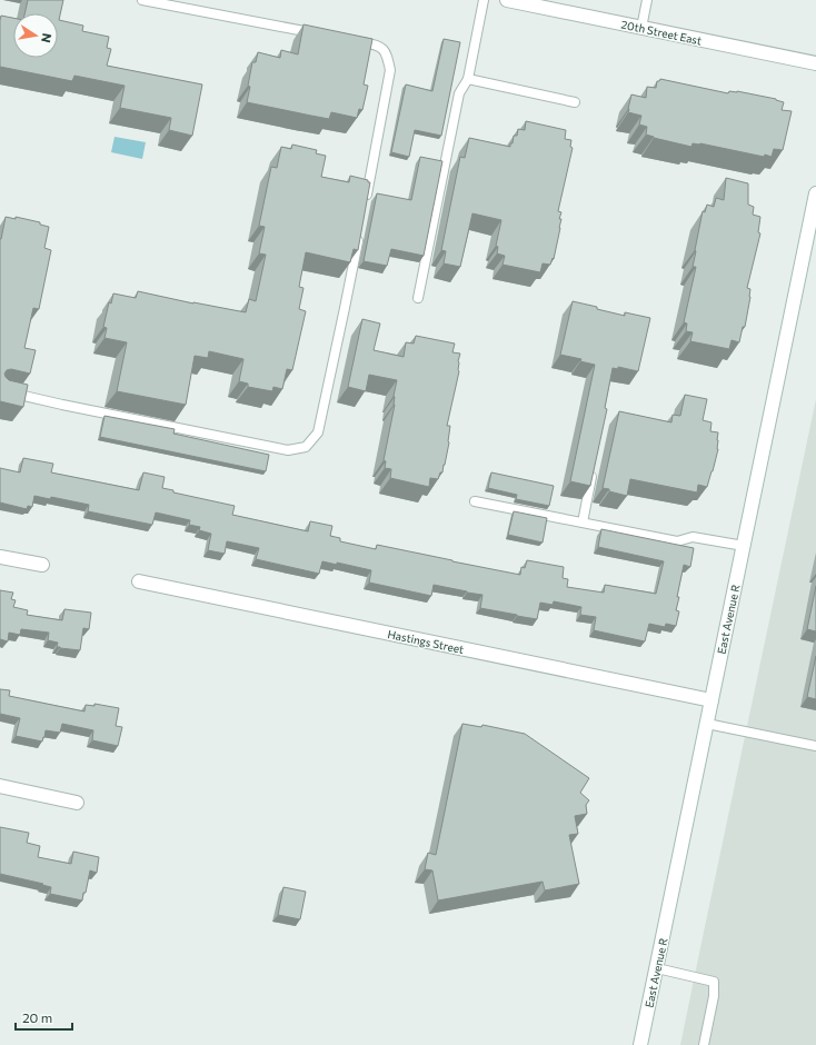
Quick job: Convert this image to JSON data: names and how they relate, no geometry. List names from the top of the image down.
{
  "streets": {
    "street": ["20th Street East", "East Avenue R", "Hastings Street"]
  },
  "crossings": [
    ["East Avenue R", "Hastings Street"]
  ],
  "scale_bar": "20 m",
  "north": "right"
}
